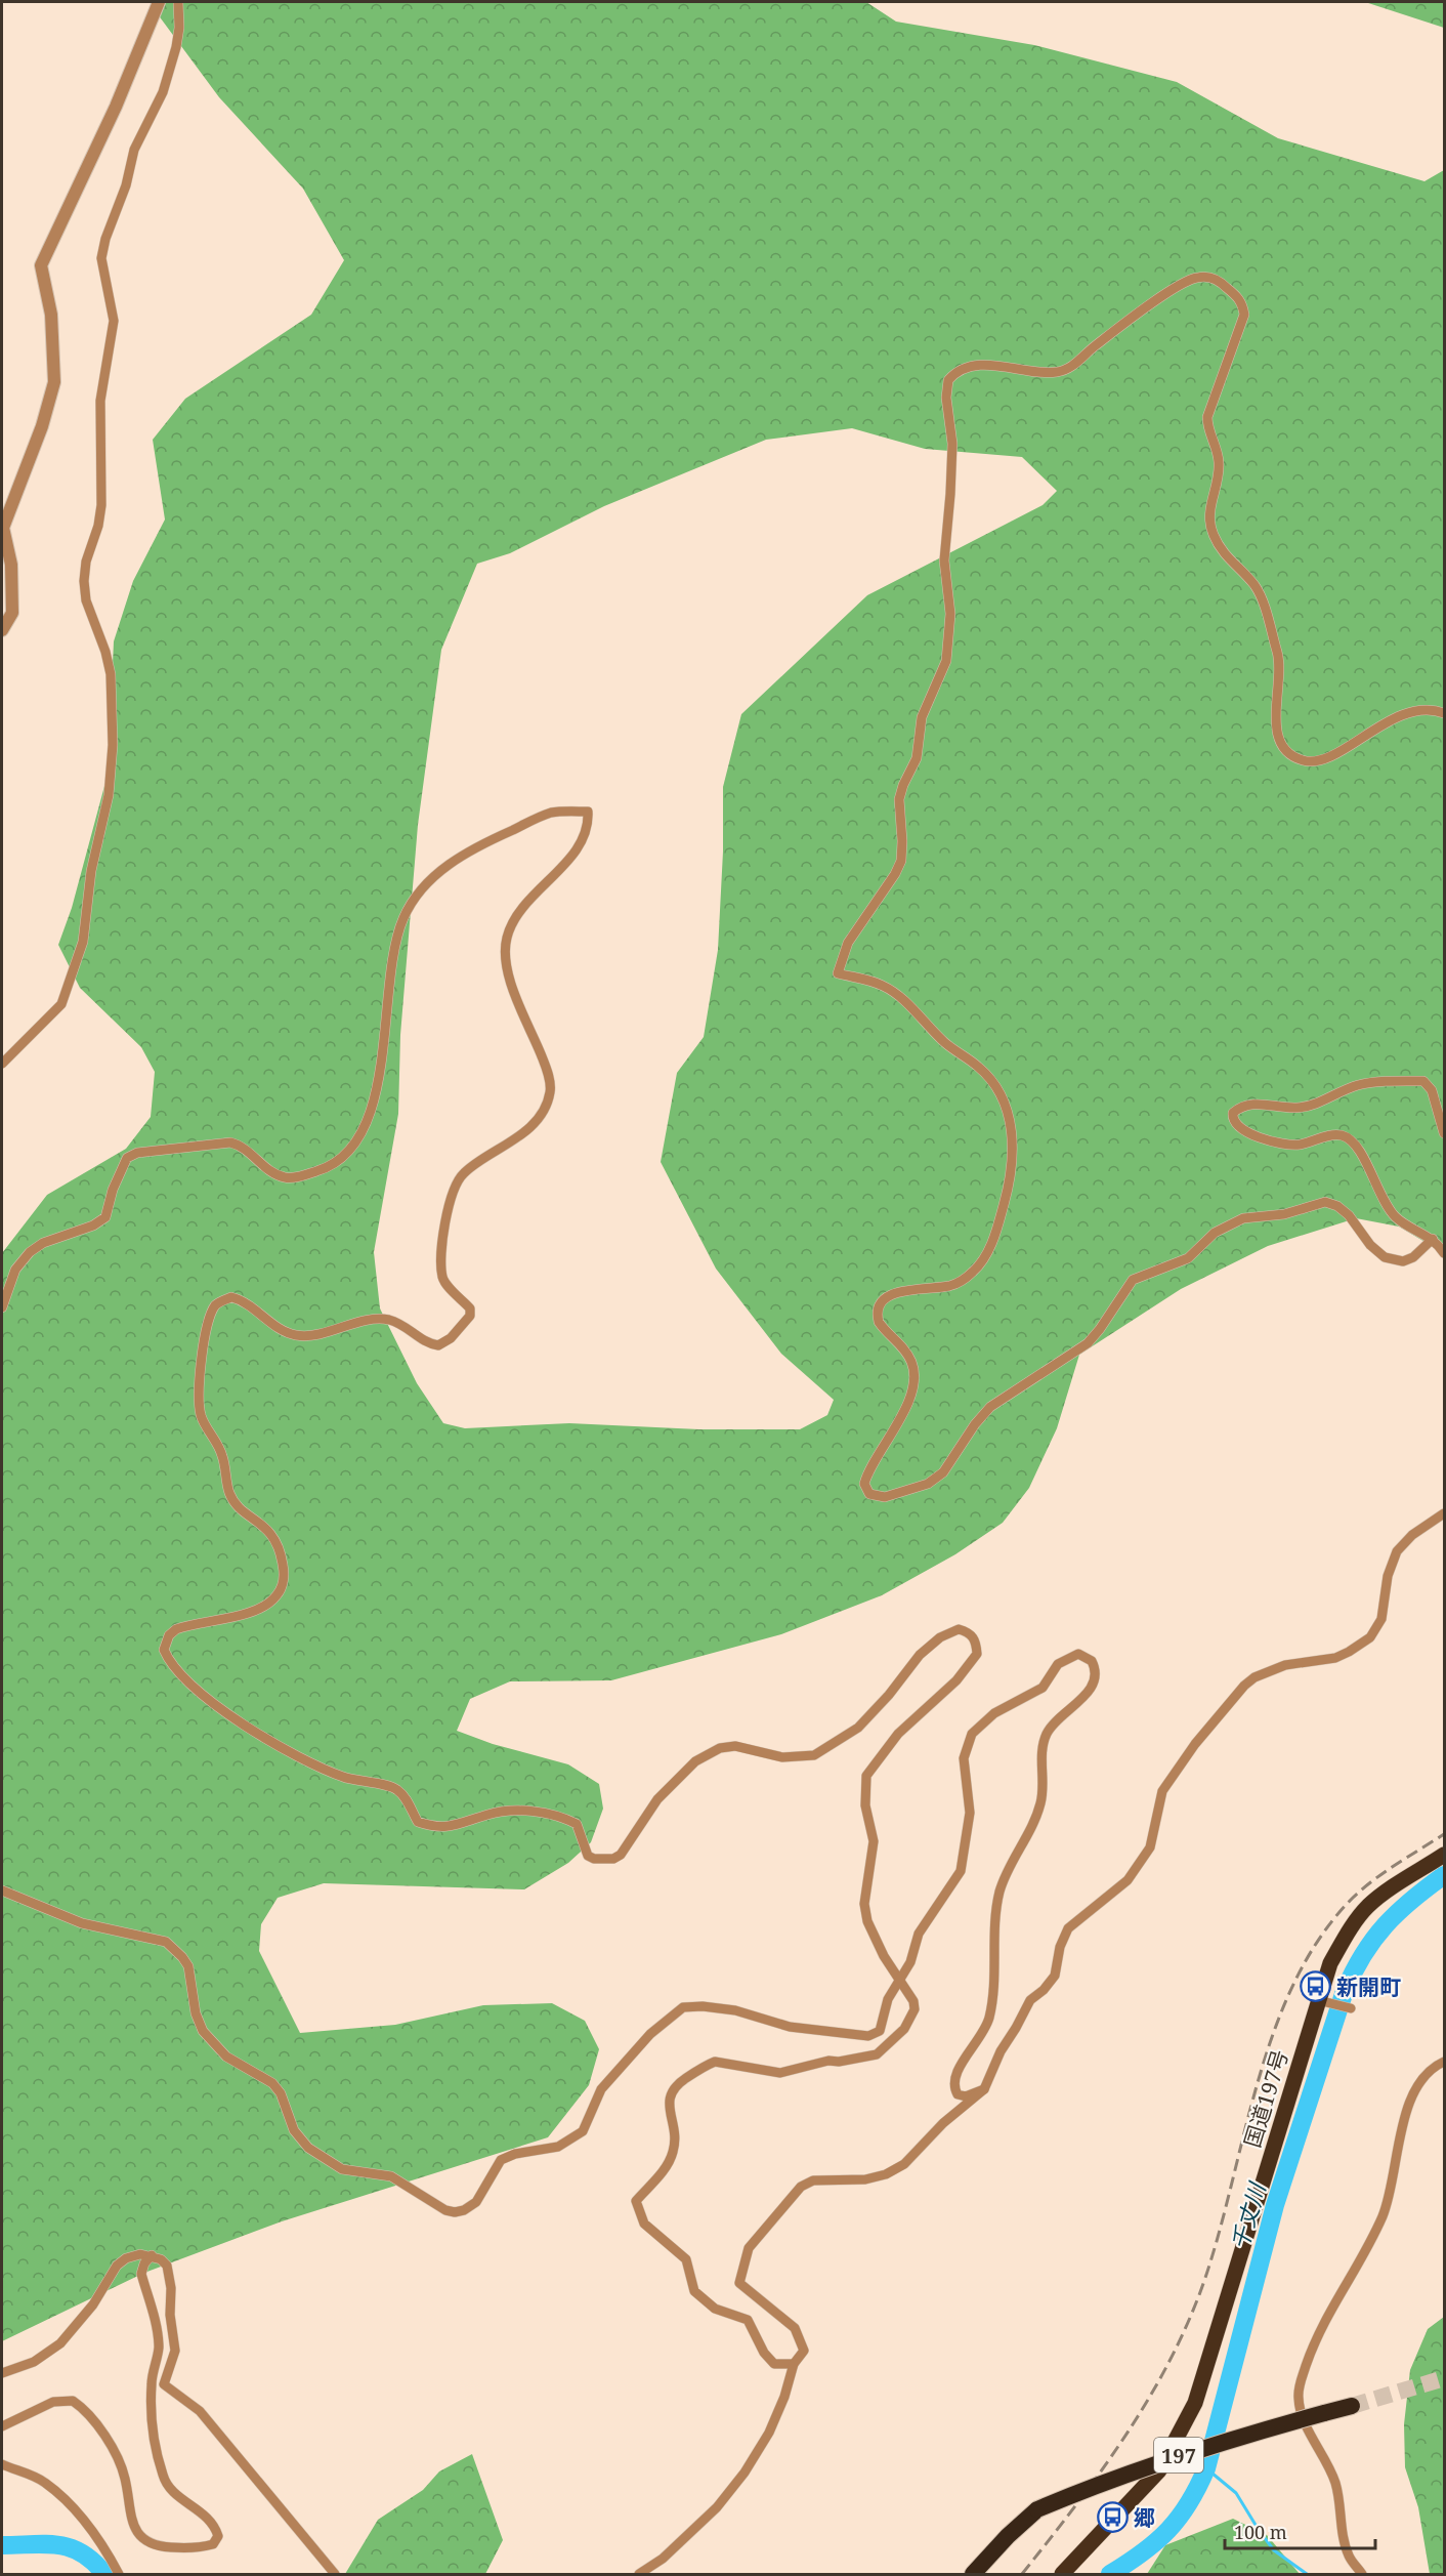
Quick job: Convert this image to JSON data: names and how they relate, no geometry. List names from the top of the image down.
{
  "streets": {
    "highway": ["国道197号", "197"]
  },
  "water": ["千丈川"],
  "places": {
    "bus stop": ["新開町", "郷"]
  },
  "scale_bar": "100 m"
}
